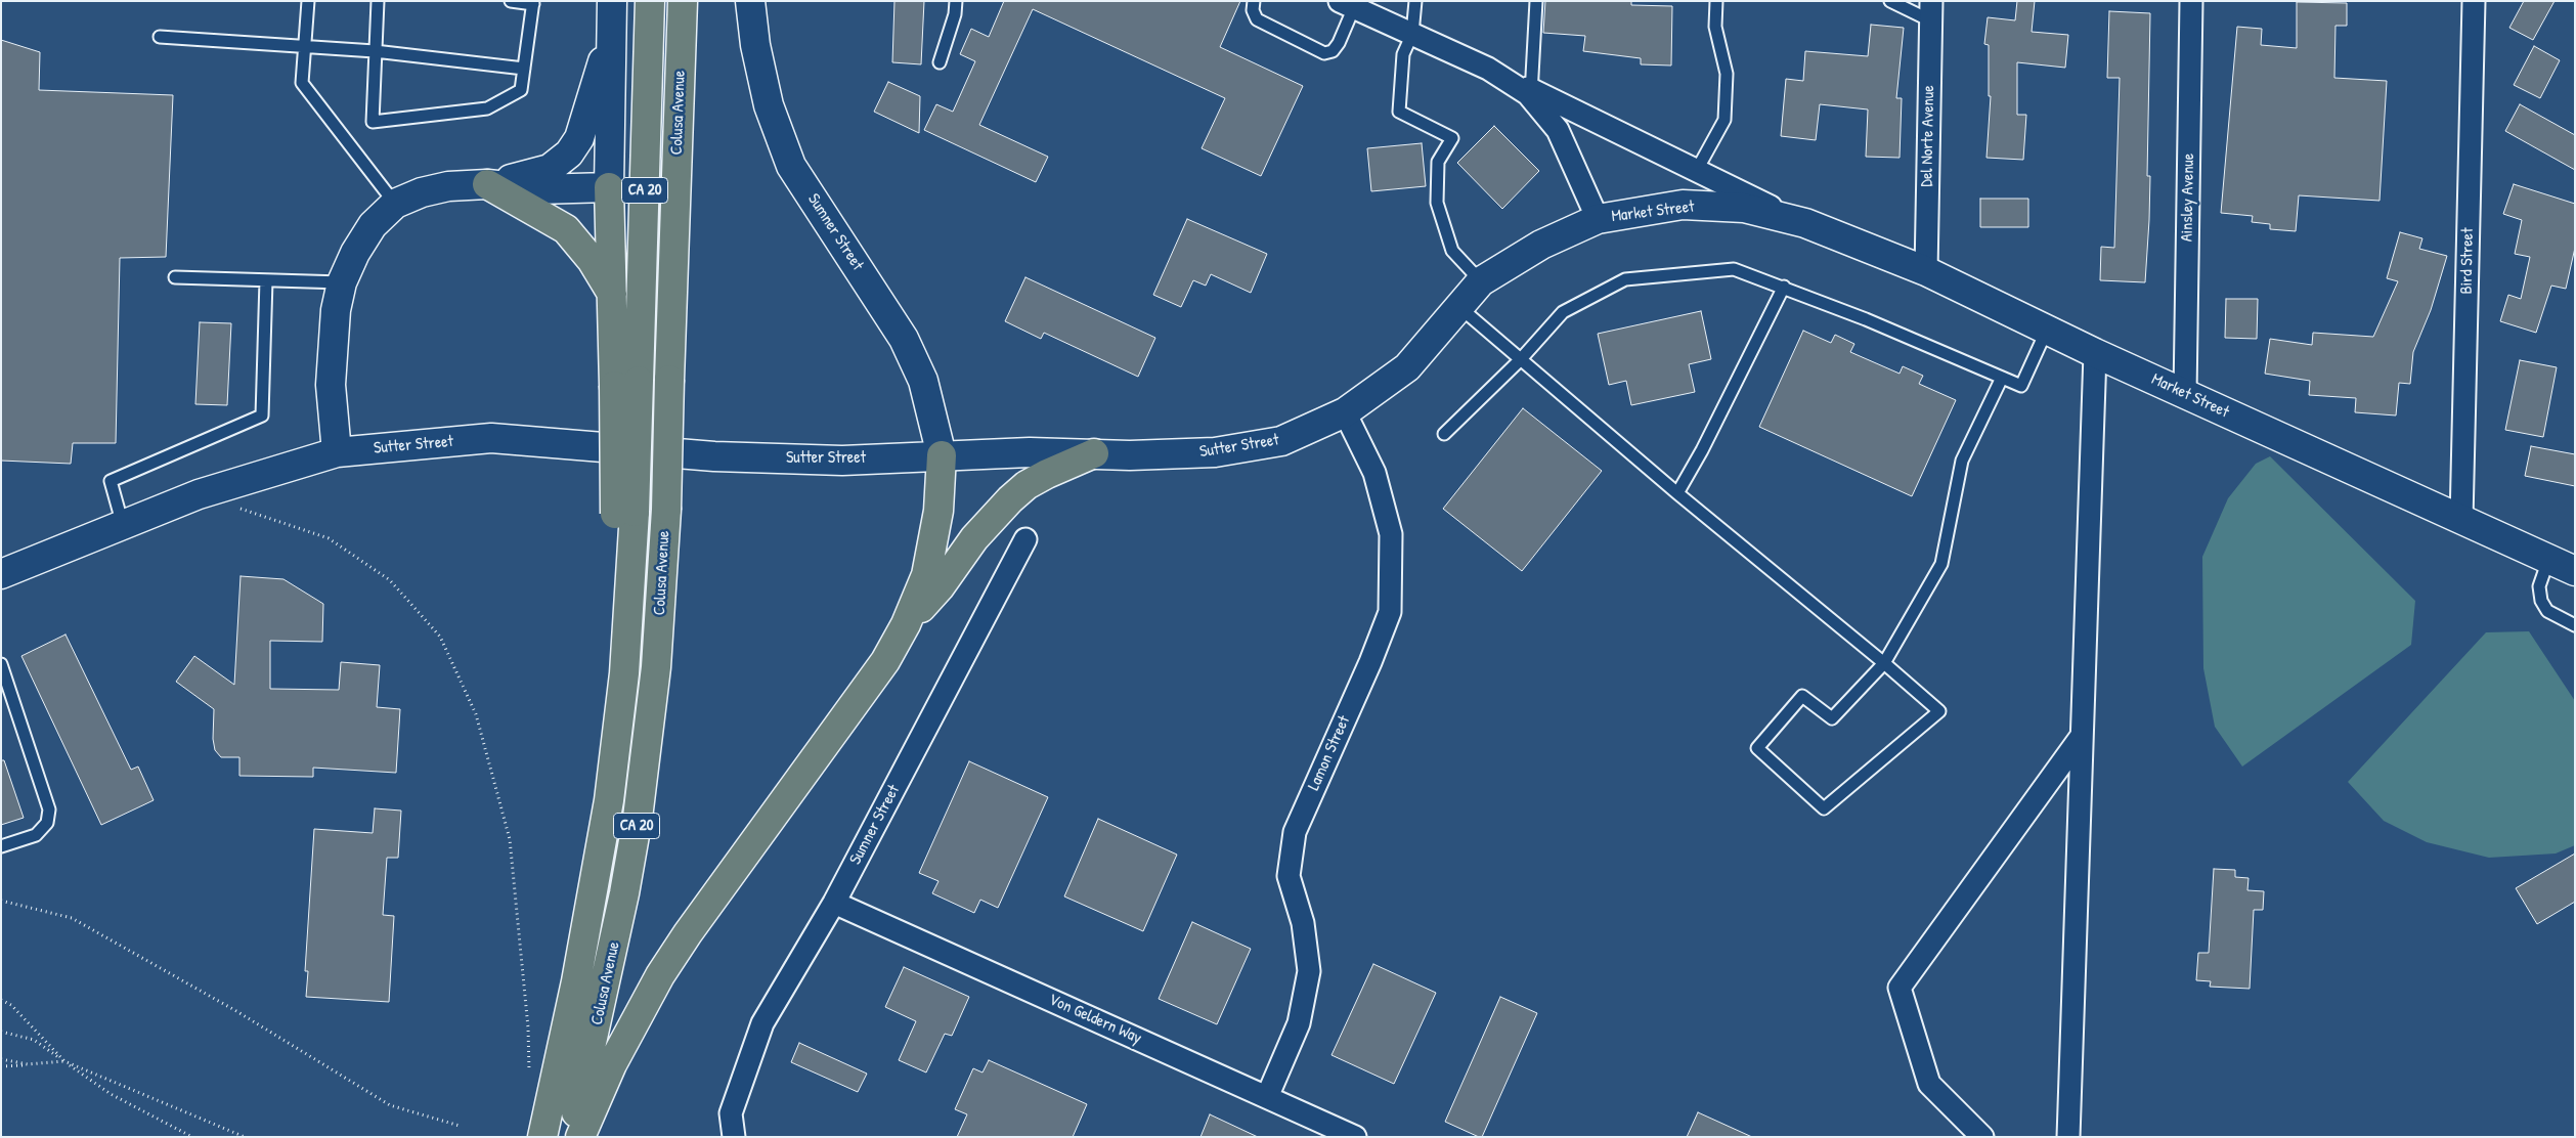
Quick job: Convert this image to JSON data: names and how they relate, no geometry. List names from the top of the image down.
{
  "streets": {
    "highway": ["Colusa Avenue", "CA 20"],
    "main road": ["Market Street", "Sumner Street", "Sutter Street"],
    "street": [
      "Del Norte Avenue",
      "Ainsley Avenue",
      "Bird Street",
      "Lamon Street",
      "Von Geldern Way"
    ]
  },
  "crossings": [
    ["Del Norte Avenue", "Market Street"],
    ["Ainsley Avenue", "Market Street"],
    ["Market Street", "Bird Street"],
    ["Market Street", "Sutter Street"],
    ["Sumner Street", "Sutter Street"],
    ["Sumner Street", "Von Geldern Way"],
    ["Sutter Street", "Lamon Street"],
    ["Lamon Street", "Von Geldern Way"]
  ]
}
